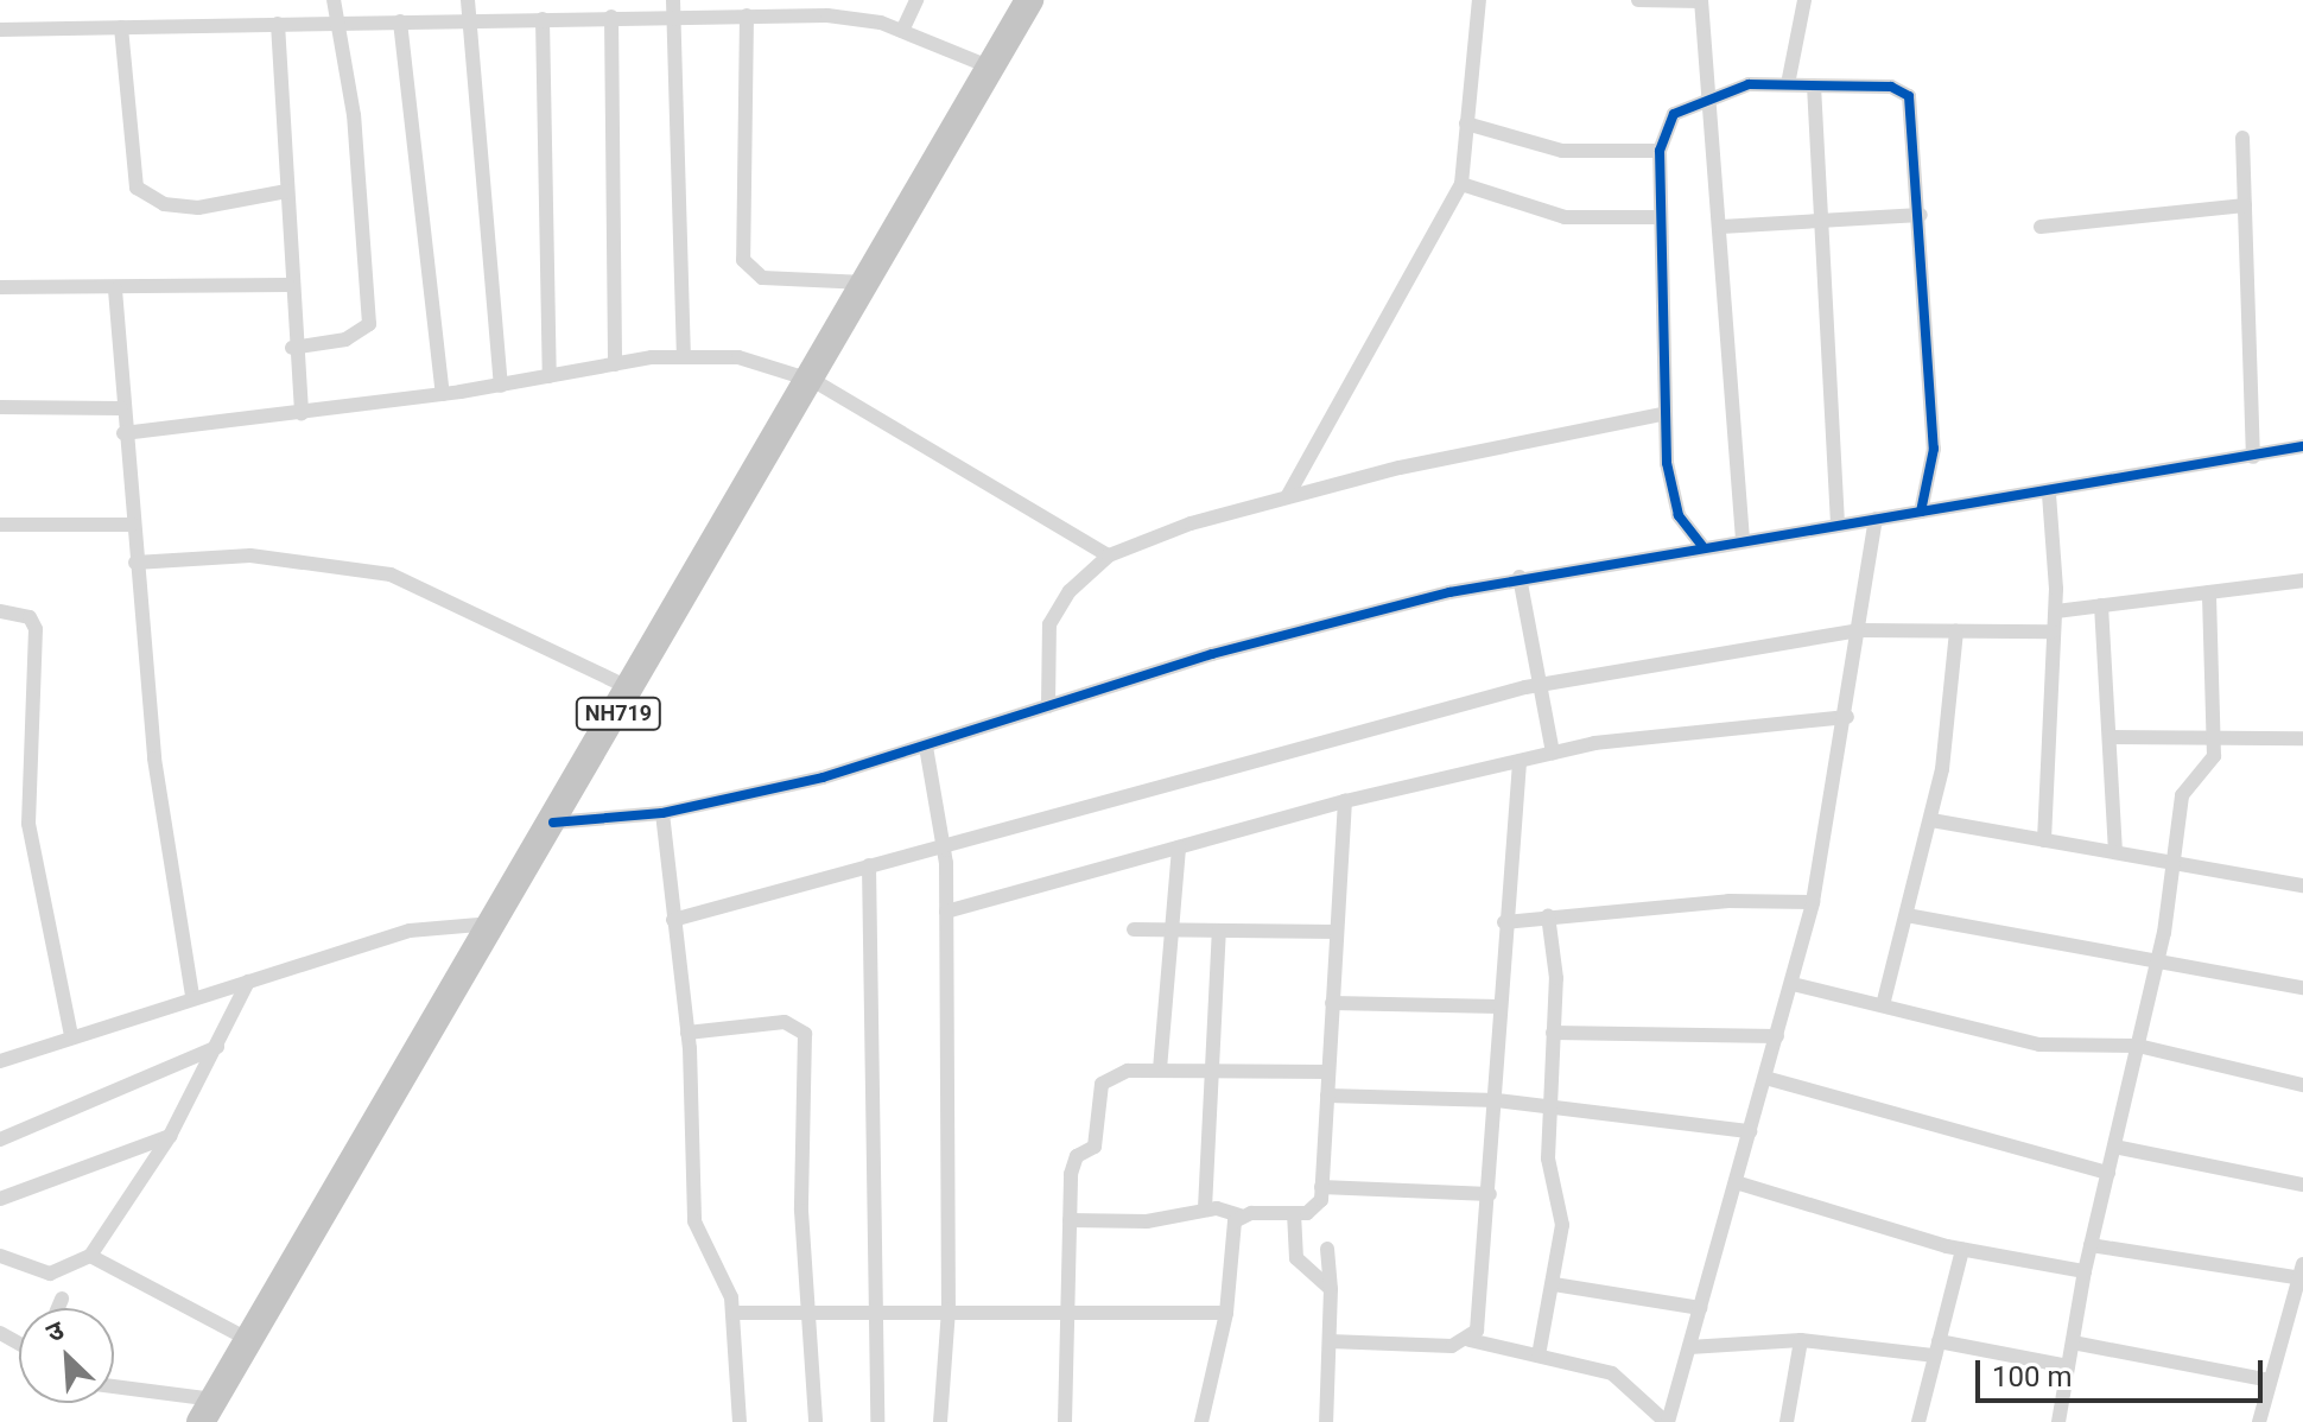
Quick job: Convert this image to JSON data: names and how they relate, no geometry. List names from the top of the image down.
{
  "streets": {
    "highway": ["NH719"]
  },
  "scale_bar": "100 m",
  "north": "top left"
}
